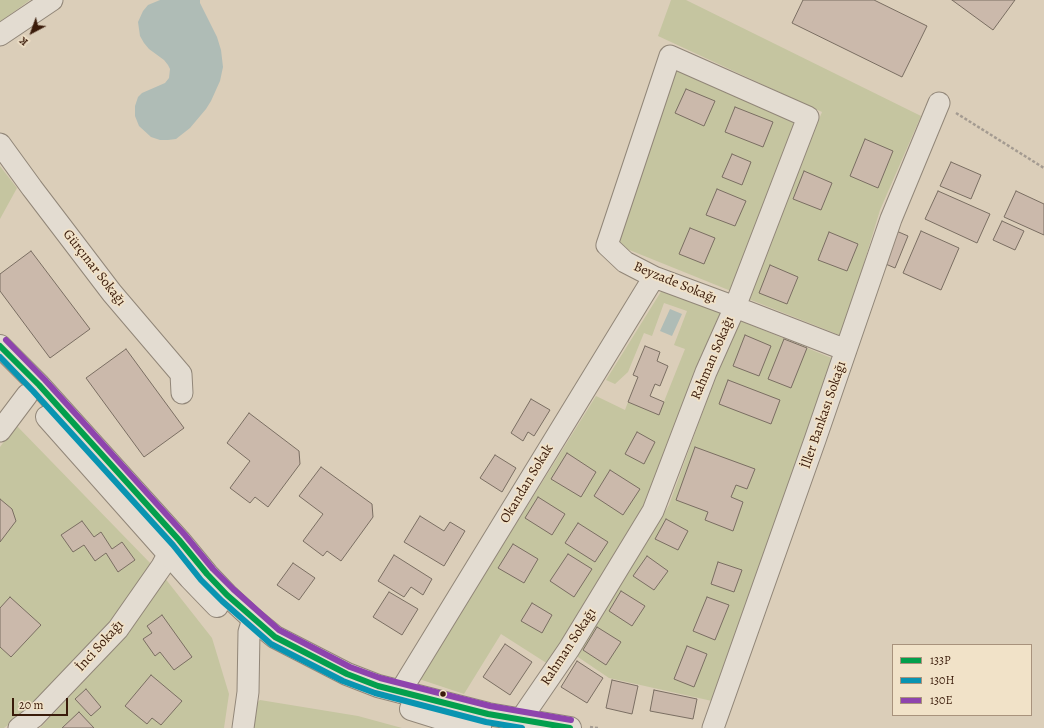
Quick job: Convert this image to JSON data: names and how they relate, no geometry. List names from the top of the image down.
{
  "streets": {
    "street": [
      "Gürçınar Sokağı",
      "Beyzade Sokağı",
      "Rahman Sokağı",
      "İller Bankası Sokağı",
      "Okandan Sokak",
      "İnci Sokağı"
    ]
  },
  "crossings": [
    ["Beyzade Sokağı", "Rahman Sokağı"],
    ["Beyzade Sokağı", "İller Bankası Sokağı"],
    ["Beyzade Sokağı", "Okandan Sokak"]
  ],
  "lines": ["transit line 130E", "transit line 133P", "transit line 130H"],
  "legend": ["133P", "130H", "130E"],
  "scale_bar": "20 m",
  "north": "bottom left"
}
